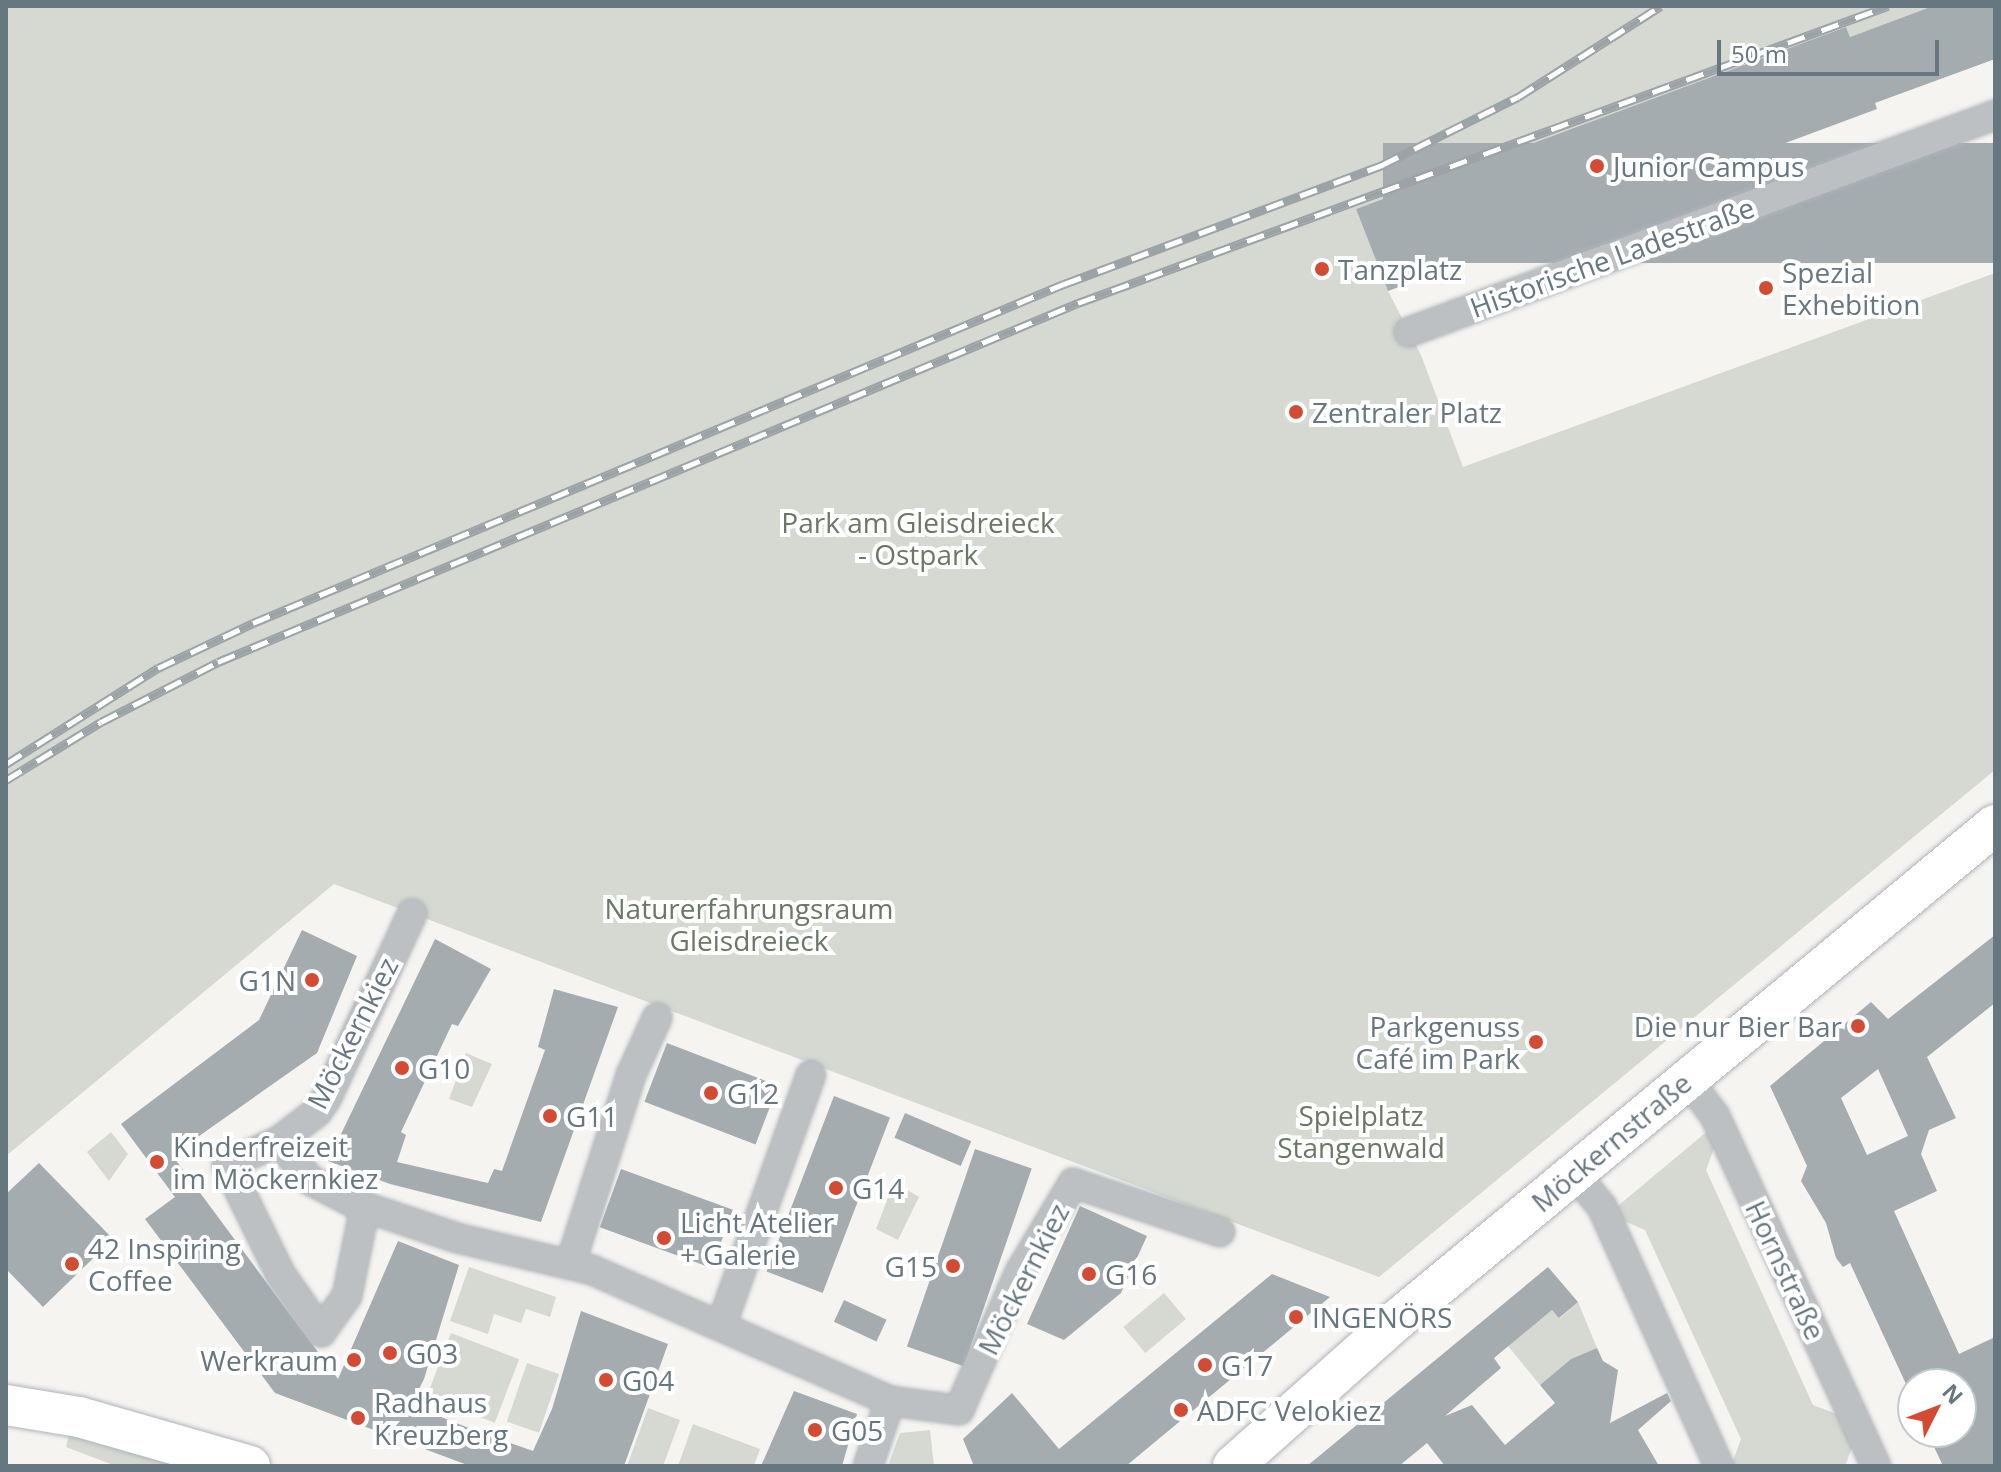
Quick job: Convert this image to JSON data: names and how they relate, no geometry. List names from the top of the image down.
{
  "streets": {
    "street": [
      "Historische Ladestraße",
      "Möckernkiez",
      "Möckernstraße",
      "Hornstraße"
    ]
  },
  "crossings": [
    ["Möckernstraße", "Hornstraße"]
  ],
  "parks": ["Park am Gleisdreieck - Ostpark", "Naturerfahrungsraum Gleisdreieck", "Spielplatz Stangenwald"],
  "places": [
    "Junior Campus",
    "Tanzplatz",
    "Spezial Exhebition",
    "Zentraler Platz",
    "G1N",
    "Die nur Bier Bar",
    "Parkgenuss Café im Park",
    "G10",
    "G12",
    "G11",
    "Kinderfreizeit im Möckernkiez",
    "G14",
    "Licht Atelier + Galerie",
    "42 Inspiring Coffee",
    "G15",
    "G16",
    "INGENÖRS",
    "G03",
    "Werkraum",
    "G17",
    "G04",
    "ADFC Velokiez",
    "Radhaus Kreuzberg",
    "G05"
  ],
  "scale_bar": "50 m",
  "north": "top right"
}
